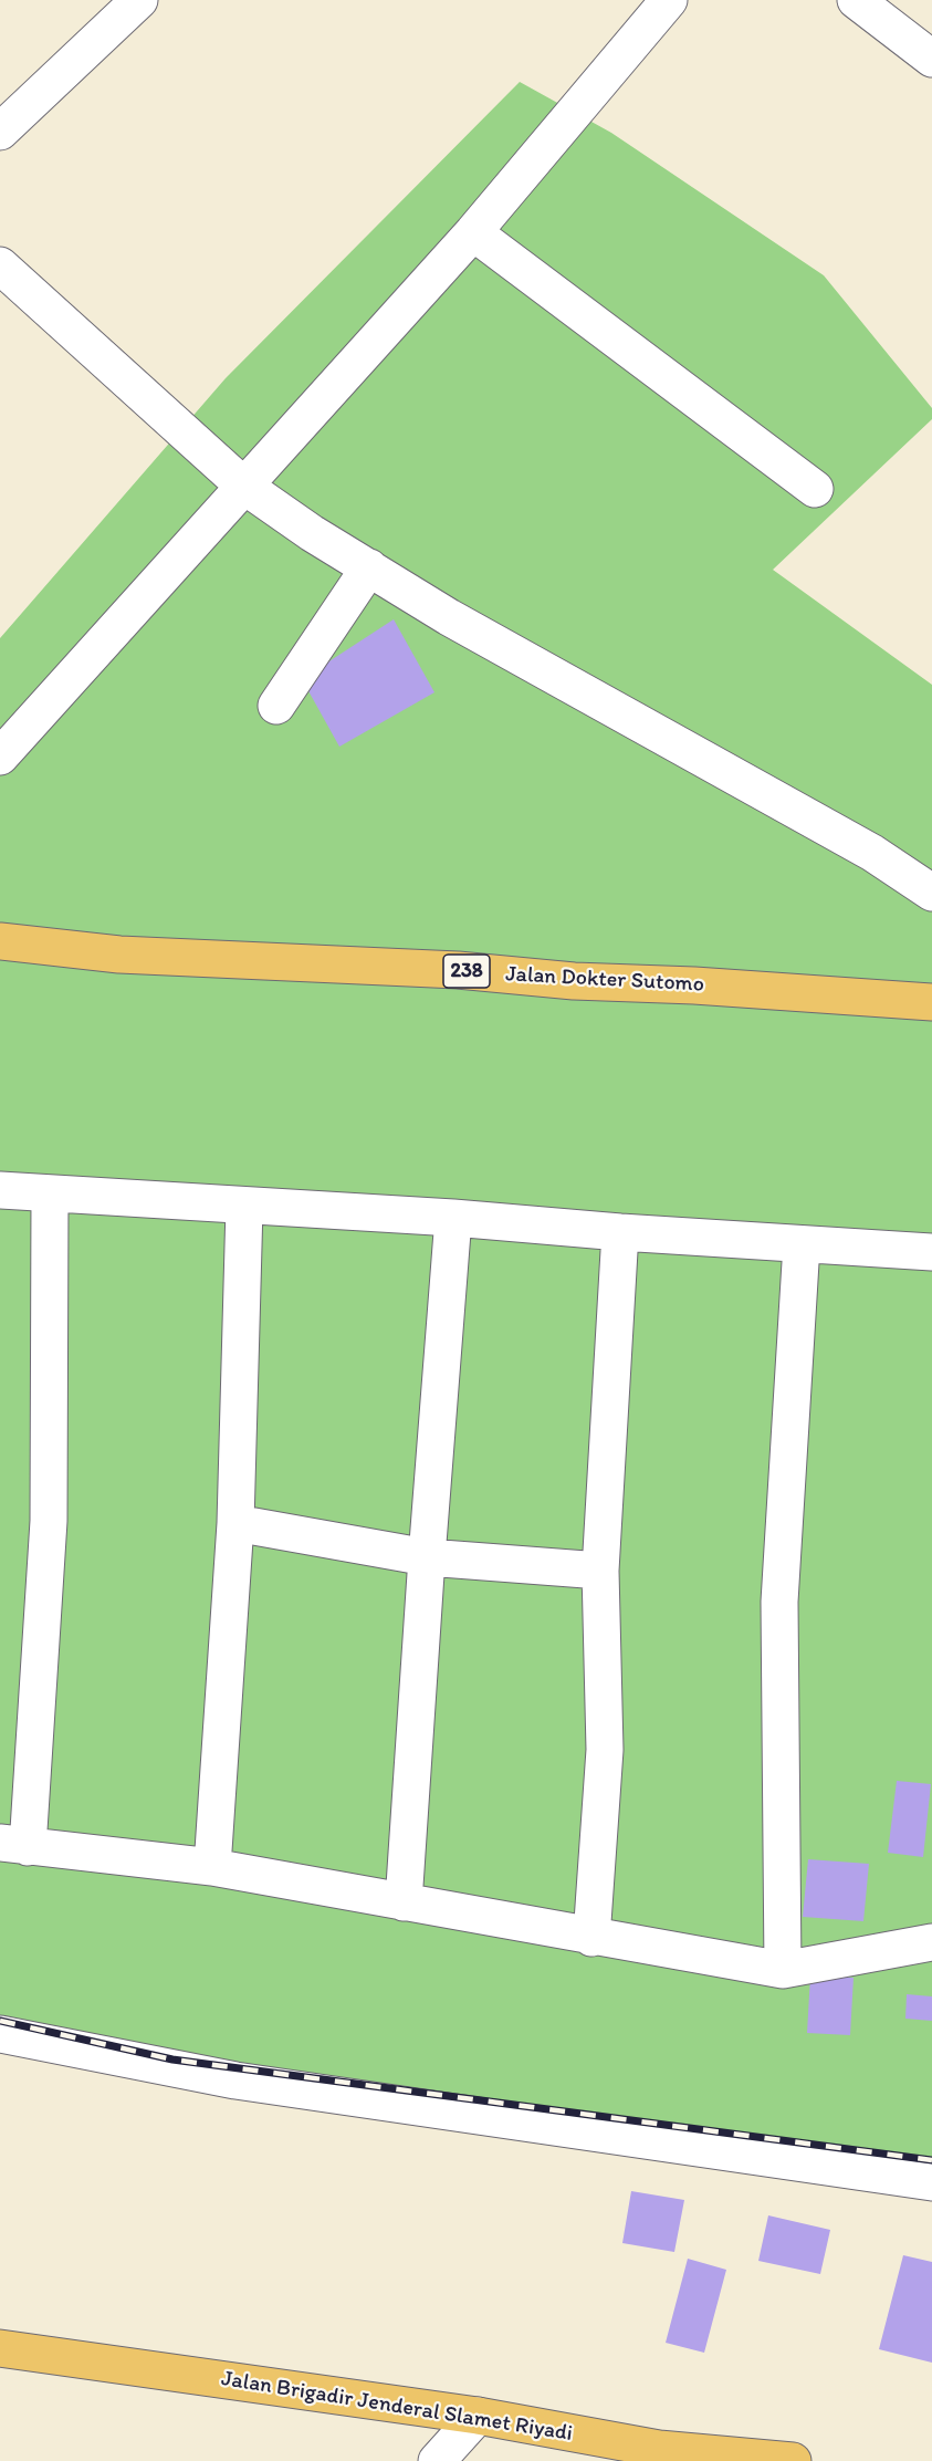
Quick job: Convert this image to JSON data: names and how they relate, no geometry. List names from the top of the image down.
{
  "streets": {
    "main road": ["238", "Jalan Dokter Sutomo", "Jalan Brigadir Jenderal Slamet Riyadi"]
  }
}
